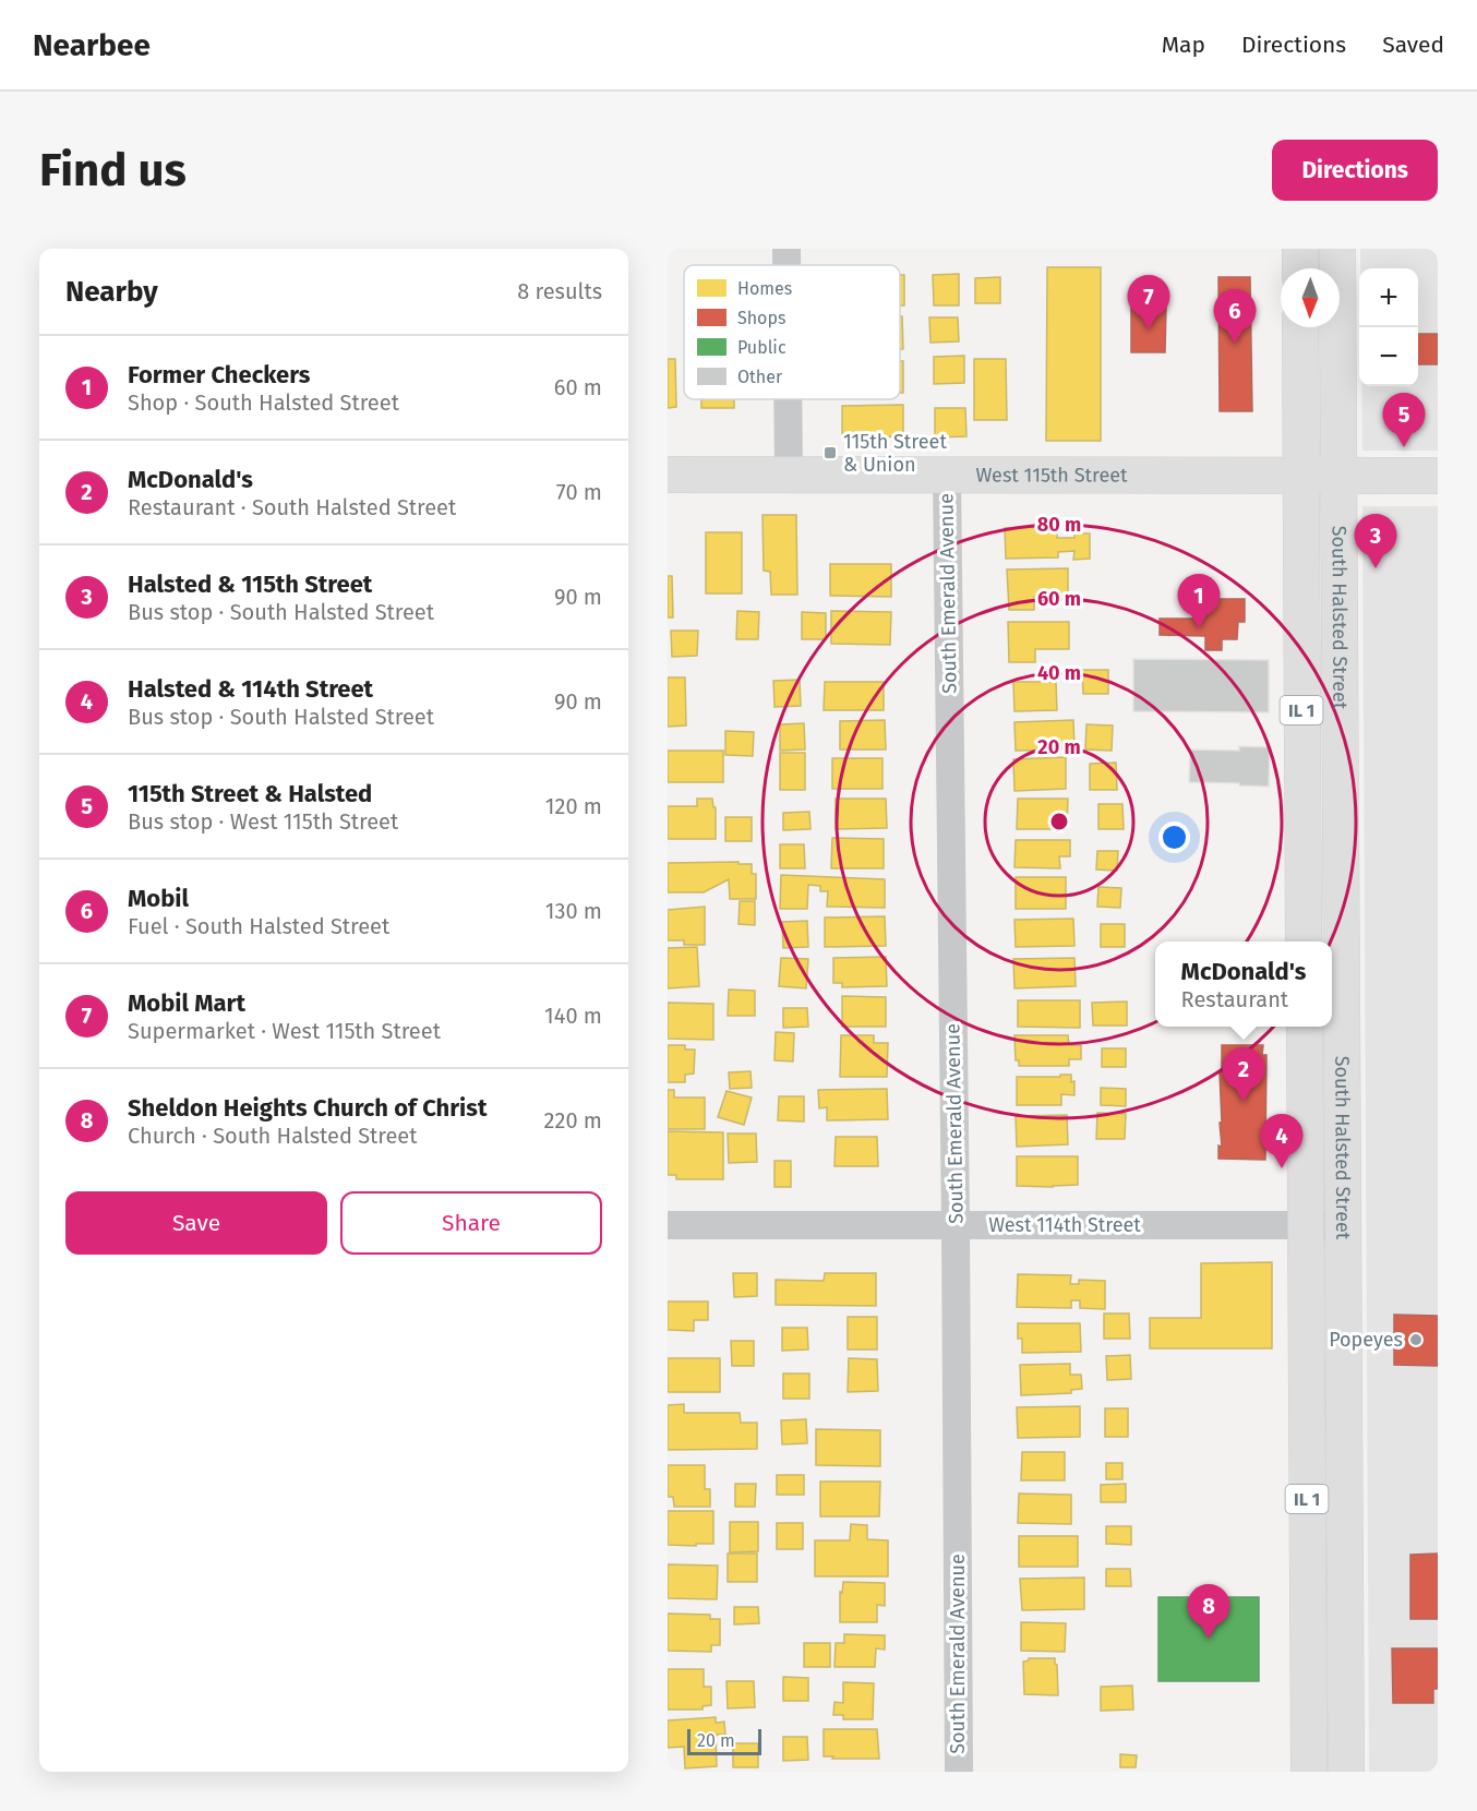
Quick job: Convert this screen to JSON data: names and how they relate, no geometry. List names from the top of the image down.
{
  "streets": {
    "main road": ["West 115th Street", "South Halsted Street", "IL 1"],
    "street": ["South Emerald Avenue", "West 114th Street"]
  },
  "crossings": [
    ["West 115th Street", "South Emerald Avenue"],
    ["West 115th Street", "South Halsted Street"],
    ["South Emerald Avenue", "West 114th Street"],
    ["South Halsted Street", "West 114th Street"]
  ],
  "places": {
    "transit": ["115th Street & Union"],
    "other": ["Popeyes"]
  },
  "legend": [
    "Homes",
    "Shops",
    "Public",
    "Other"
  ],
  "scale_bar": "20 m",
  "north": "bottom",
  "page": {
    "header": "Nearbee",
    "nav": ["Map", "Directions", "Saved"],
    "buttons": [
      "Directions",
      ["Save", "Share"]
    ],
    "title": "Find us",
    "heading": ["Nearby", "8 results"],
    "map_buttons": ["+", "−"],
    "pins": [
      "7",
      "6",
      "5",
      "3",
      "1",
      "2",
      "4",
      "8"
    ],
    "list": [
      {
        "mark": "1",
        "name": "Former Checkers",
        "note": "Shop · South Halsted Street",
        "value": "60 m"
      },
      {
        "mark": "2",
        "name": "McDonald's",
        "note": "Restaurant · South Halsted Street",
        "value": "70 m"
      },
      {
        "mark": "3",
        "name": "Halsted & 115th Street",
        "note": "Bus stop · South Halsted Street",
        "value": "90 m"
      },
      {
        "mark": "4",
        "name": "Halsted & 114th Street",
        "note": "Bus stop · South Halsted Street",
        "value": "90 m"
      },
      {
        "mark": "5",
        "name": "115th Street & Halsted",
        "note": "Bus stop · West 115th Street",
        "value": "120 m"
      },
      {
        "mark": "6",
        "name": "Mobil",
        "note": "Fuel · South Halsted Street",
        "value": "130 m"
      },
      {
        "mark": "7",
        "name": "Mobil Mart",
        "note": "Supermarket · West 115th Street",
        "value": "140 m"
      },
      {
        "mark": "8",
        "name": "Sheldon Heights Church of Christ",
        "note": "Church · South Halsted Street",
        "value": "220 m"
      }
    ],
    "popup": ["McDonald's", "Restaurant"],
    "scale": "20 m"
  },
  "rings": [
    "80 m",
    "60 m",
    "40 m",
    "20 m"
  ]
}
